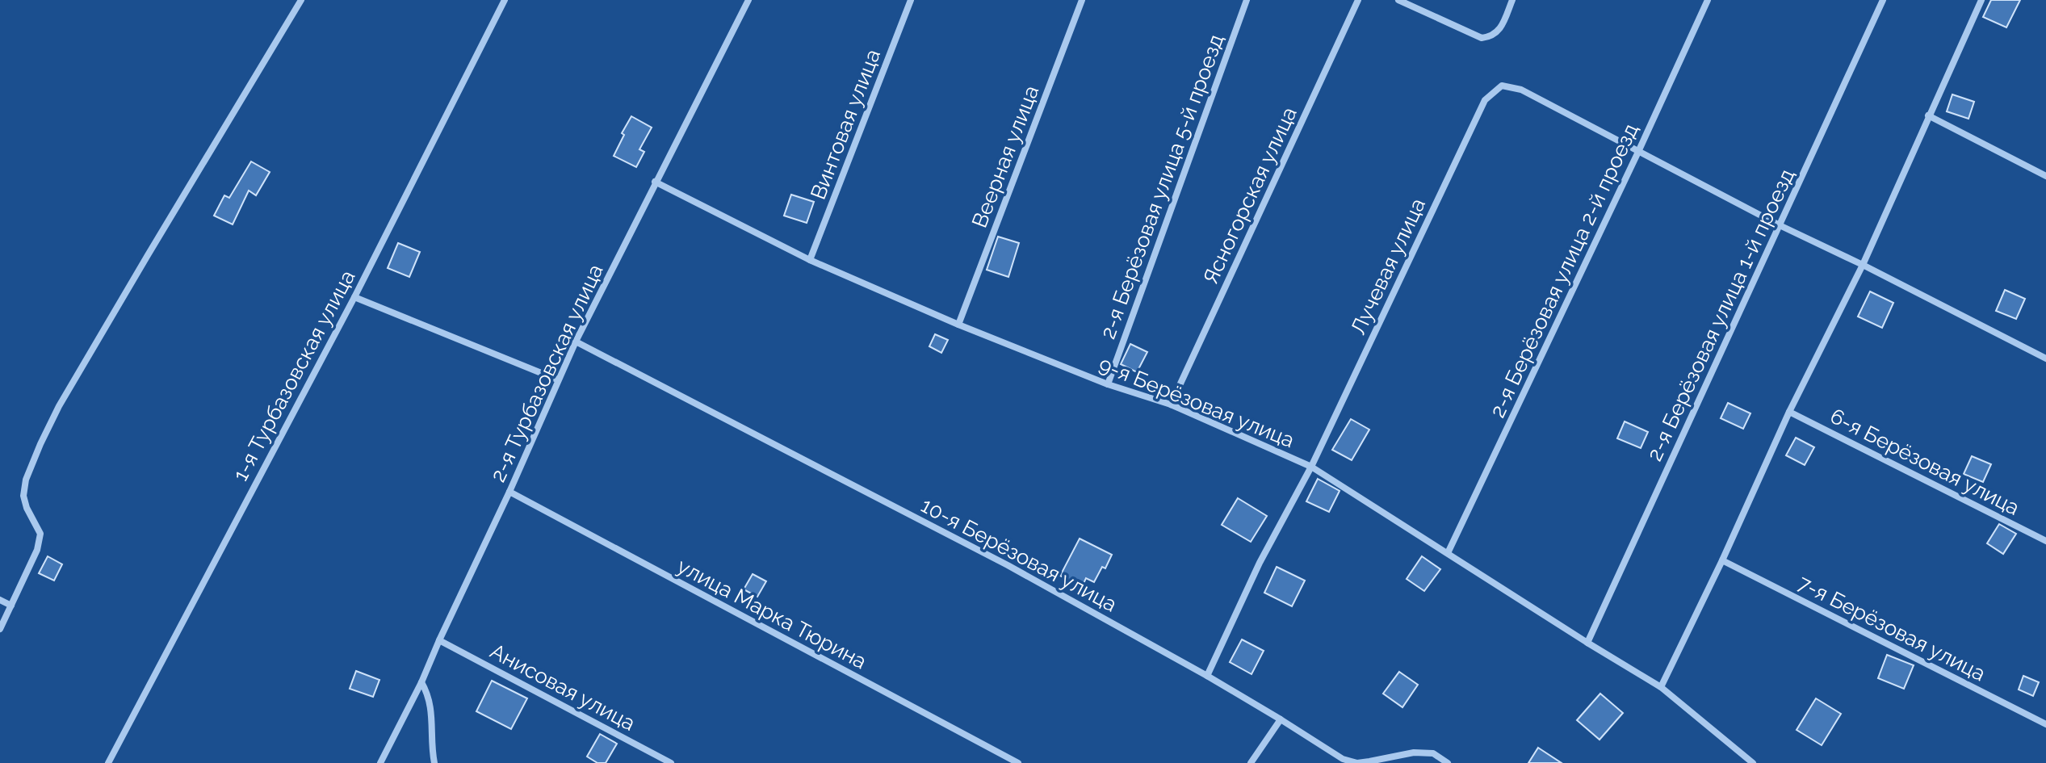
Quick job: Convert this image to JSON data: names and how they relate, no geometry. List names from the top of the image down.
{
  "streets": {
    "street": [
      "Винтовая улица",
      "Веерная улица",
      "2-я Берёзовая улица 5-й проезд",
      "Ясногорская улица",
      "Лучевая улица",
      "2-я Берёзовая улица 2-й проезд",
      "2-я Берёзовая улица 1-й проезд",
      "2-я Турбазовская улица",
      "1-я Турбазовская улица",
      "9-я Берёзовая улица",
      "6-я Берёзовая улица",
      "10-я Берёзовая улица",
      "улица Марка Тюрина",
      "7-я Берёзовая улица",
      "Анисовая улица"
    ]
  },
  "crossings": [
    ["Винтовая улица", "9-я Берёзовая улица"],
    ["Веерная улица", "9-я Берёзовая улица"],
    ["2-я Берёзовая улица 5-й проезд", "9-я Берёзовая улица"],
    ["Ясногорская улица", "9-я Берёзовая улица"],
    ["Лучевая улица", "2-я Берёзовая улица 2-й проезд"],
    ["Лучевая улица", "9-я Берёзовая улица"],
    ["Лучевая улица", "10-я Берёзовая улица"],
    ["2-я Берёзовая улица 2-й проезд", "9-я Берёзовая улица"],
    ["2-я Берёзовая улица 1-й проезд", "9-я Берёзовая улица"],
    ["2-я Турбазовская улица", "9-я Берёзовая улица"],
    ["2-я Турбазовская улица", "10-я Берёзовая улица"],
    ["2-я Турбазовская улица", "улица Марка Тюрина"],
    ["2-я Турбазовская улица", "Анисовая улица"]
  ]
}
